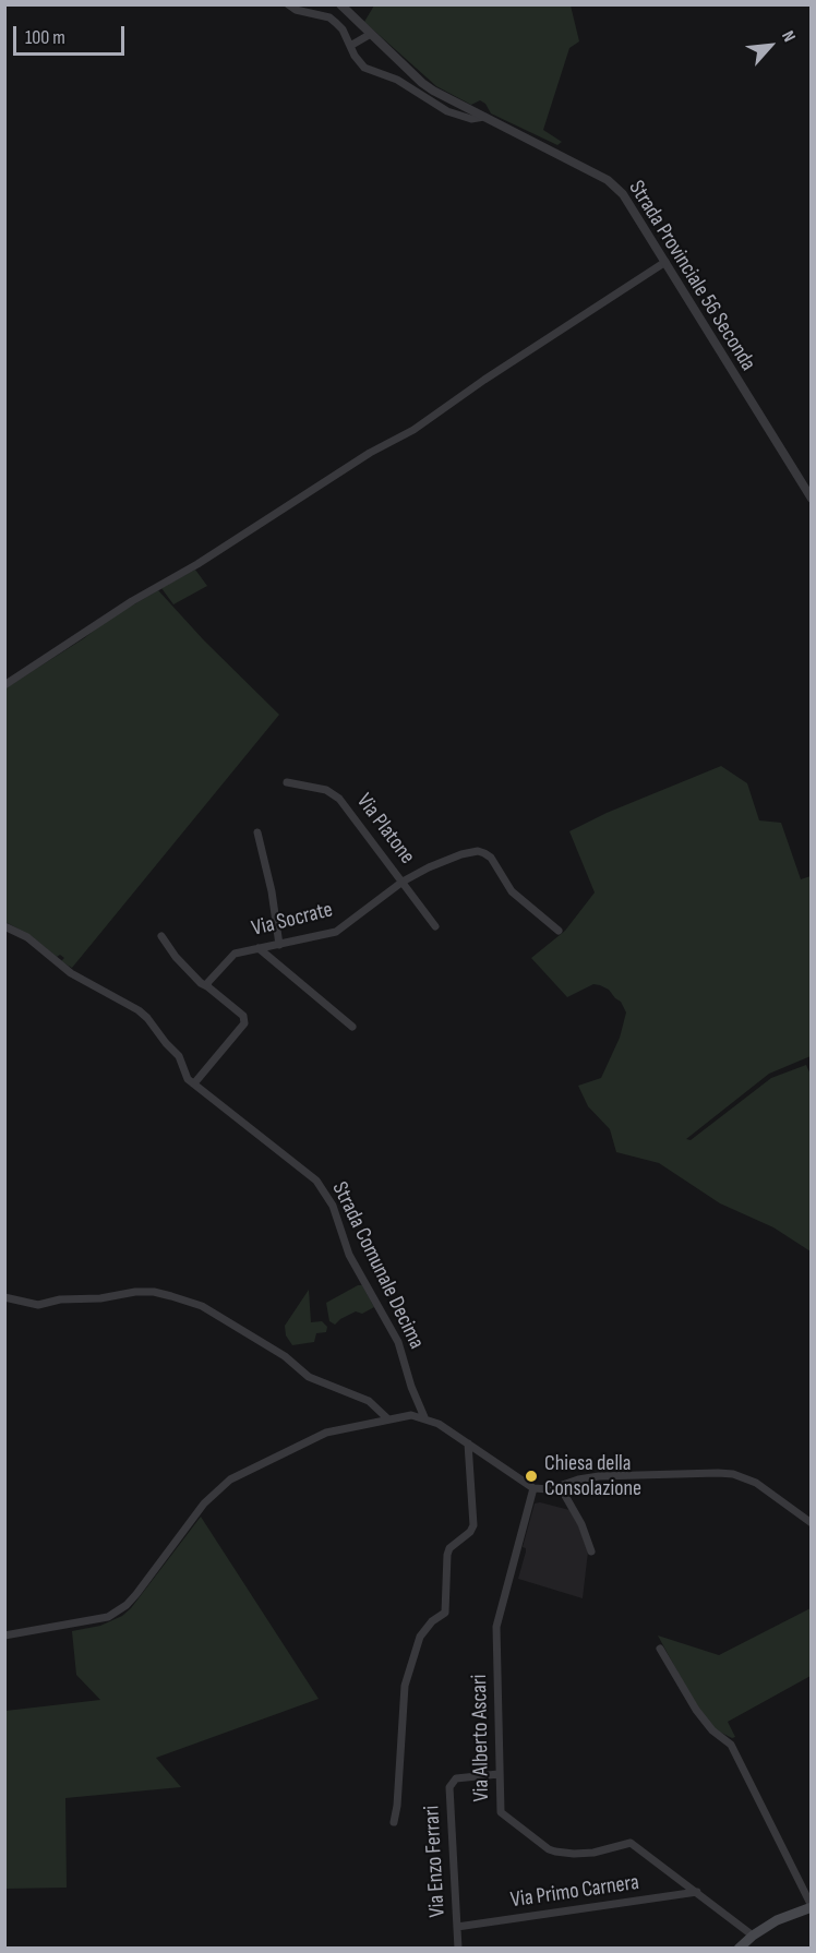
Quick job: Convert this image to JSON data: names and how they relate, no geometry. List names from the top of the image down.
{
  "streets": {
    "street": [
      "Strada Provinciale 56 Seconda",
      "Via Platone",
      "Via Socrate",
      "Strada Comunale Decima",
      "Via Alberto Ascari",
      "Via Enzo Ferrari",
      "Via Primo Carnera"
    ]
  },
  "crossings": [
    ["Via Platone", "Via Socrate"],
    ["Via Alberto Ascari", "Via Enzo Ferrari"],
    ["Via Alberto Ascari", "Via Primo Carnera"],
    ["Via Enzo Ferrari", "Via Primo Carnera"]
  ],
  "places": ["Chiesa della Consolazione"],
  "scale_bar": "100 m",
  "north": "top right"
}
